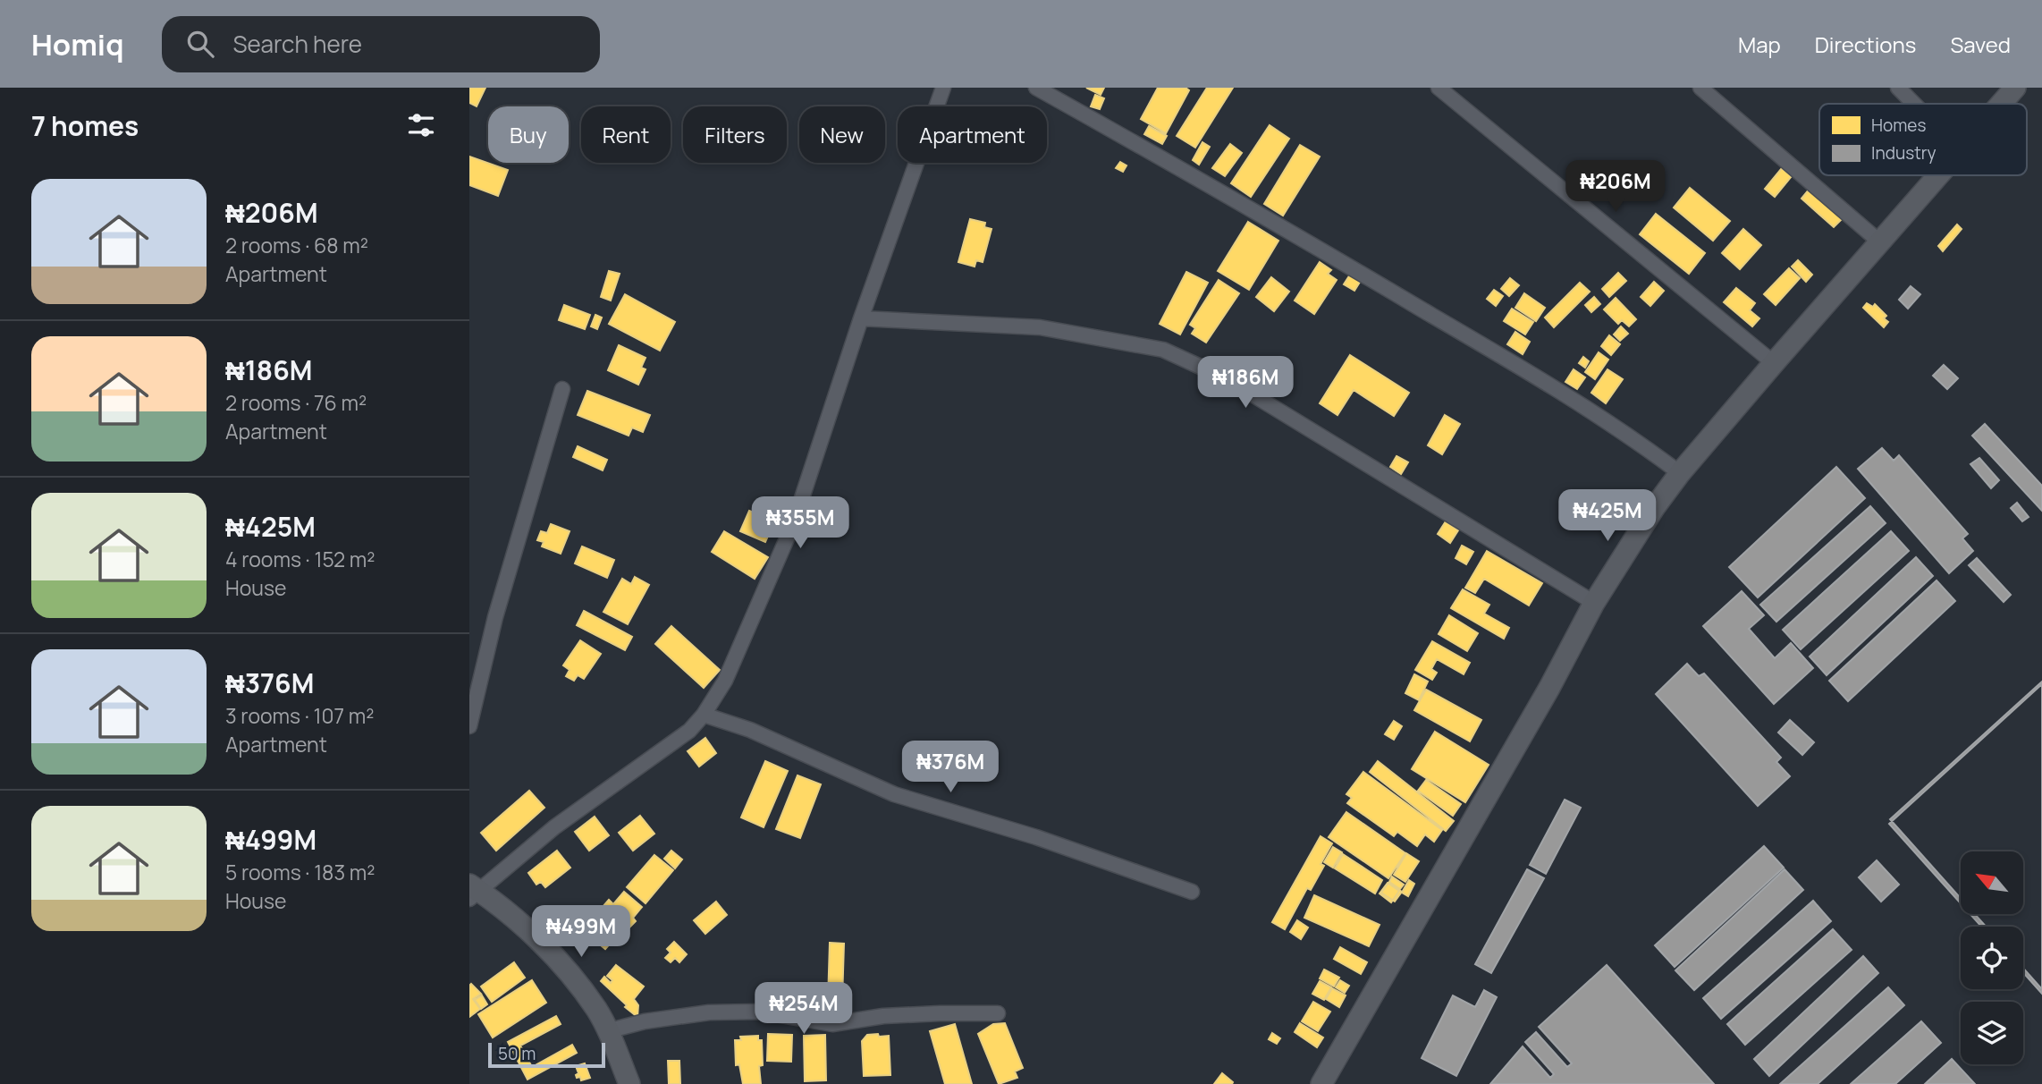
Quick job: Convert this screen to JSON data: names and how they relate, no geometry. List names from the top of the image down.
{
  "legend": ["Homes", "Industry"],
  "scale_bar": "50 m",
  "north": "top left",
  "page": {
    "header": "Homiq",
    "search": "Search here",
    "nav": ["Map", "Directions", "Saved"],
    "heading": "7 homes",
    "chip": [
      "Buy",
      "Rent",
      "Filters",
      "New",
      "Apartment"
    ],
    "price": [
      "₦206M",
      "₦186M",
      "₦425M",
      "₦355M",
      "₦376M",
      "₦499M",
      "₦254M"
    ],
    "list": [
      {
        "name": "₦206M",
        "note": "2 rooms · 68 m² · Apartment"
      },
      {
        "name": "₦186M",
        "note": "2 rooms · 76 m² · Apartment"
      },
      {
        "name": "₦425M",
        "note": "4 rooms · 152 m² · House"
      },
      {
        "name": "₦376M",
        "note": "3 rooms · 107 m² · Apartment"
      },
      {
        "name": "₦499M",
        "note": "5 rooms · 183 m² · House"
      }
    ],
    "scale": "50 m"
  }
}
